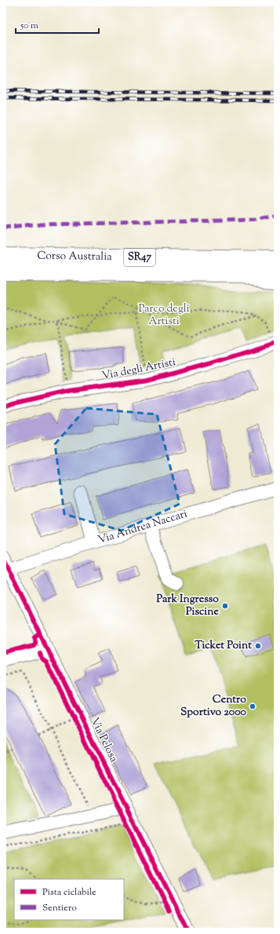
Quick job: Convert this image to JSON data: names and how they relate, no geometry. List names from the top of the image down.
{
  "streets": {
    "highway": ["Corso Australia", "SR47"],
    "street": ["Via degli Artisti", "Via Andrea Naccari", "Via Pelosa"]
  },
  "crossings": [
    ["Via Andrea Naccari", "Via Pelosa"]
  ],
  "parks": ["Parco degli Artisti"],
  "places": ["Park Ingresso Piscine", "Ticket Point", "Centro Sportivo 2000"],
  "legend": ["Pista ciclabile", "Sentiero"],
  "scale_bar": "50 m"
}
